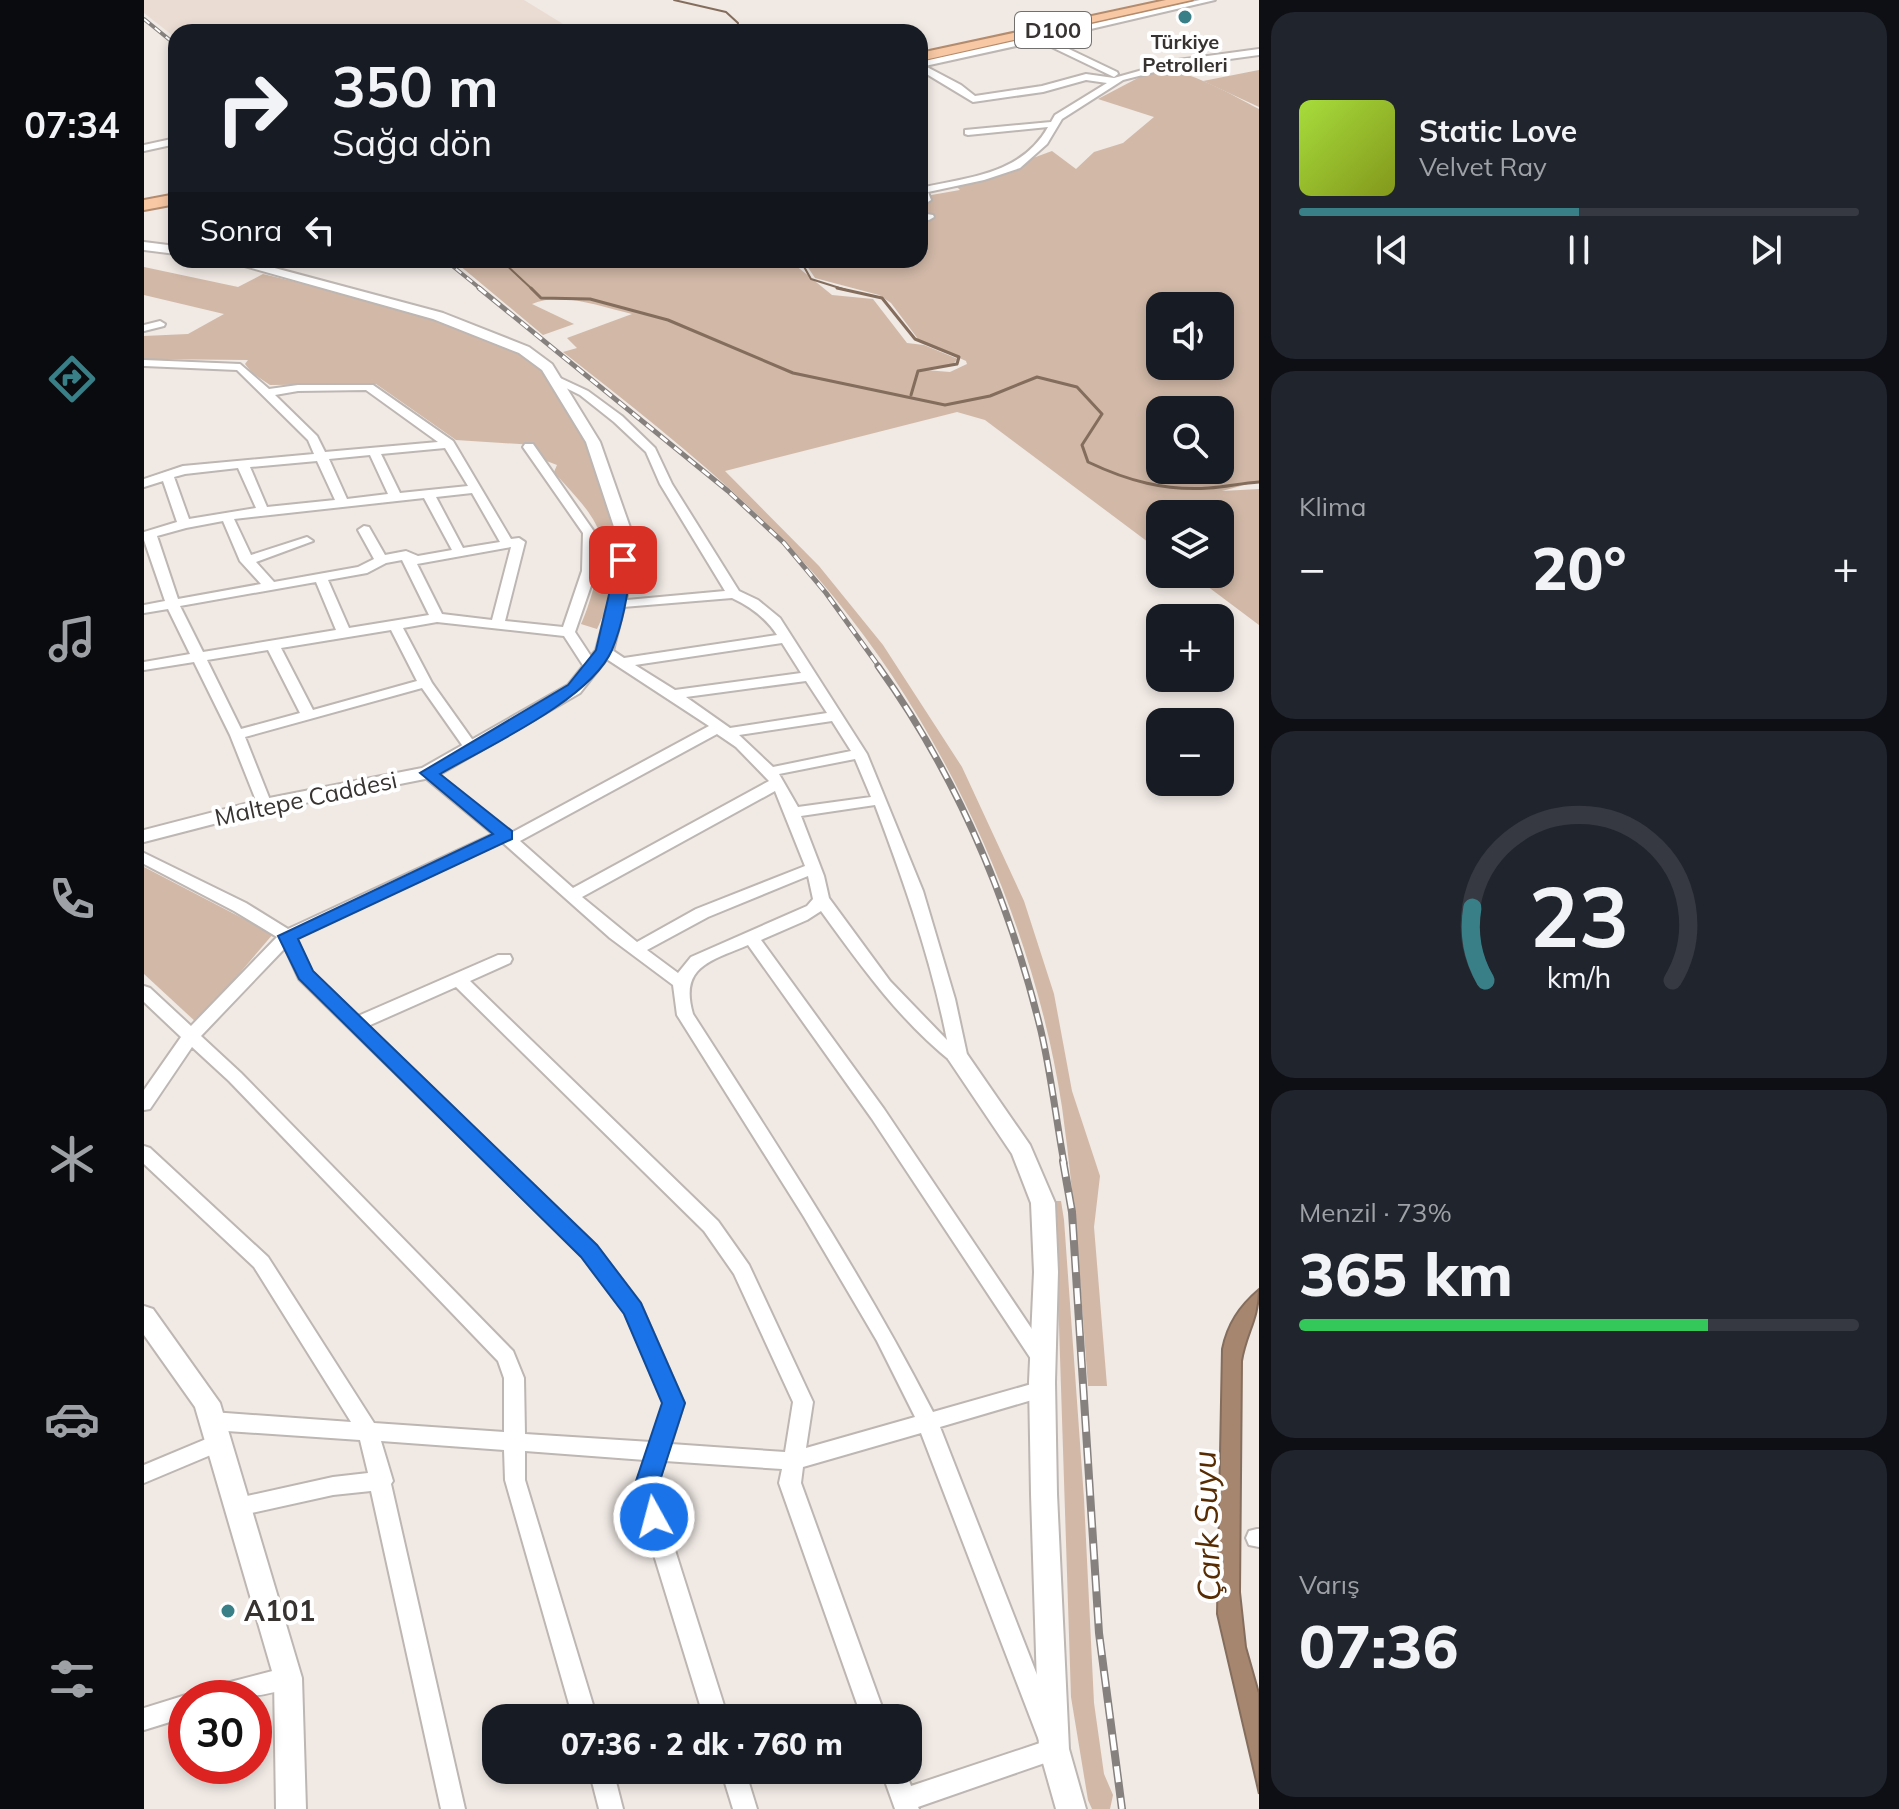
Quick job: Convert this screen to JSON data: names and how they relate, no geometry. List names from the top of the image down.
{
  "streets": {
    "highway": ["D100"],
    "street": ["Maltepe Caddesi"]
  },
  "water": ["Çark Suyu"],
  "places": ["Türkiye Petrolleri", "A101"],
  "page": {
    "tabs": "07:34",
    "turn": ["350 m", "Sağa dön"],
    "song": ["Static Love", "Velvet Ray"],
    "then": "Sonra",
    "map_buttons": ["+", "−"],
    "tile": [
      "Klima",
      ["Menzil · 73%", "365 km"],
      ["Varış", "07:36"]
    ],
    "heat": ["−", "20°", "+"],
    "limit": "30",
    "trip": "07:36 · 2 dk · 760 m",
    "gauge": ["23", "km/h"]
  }
}
